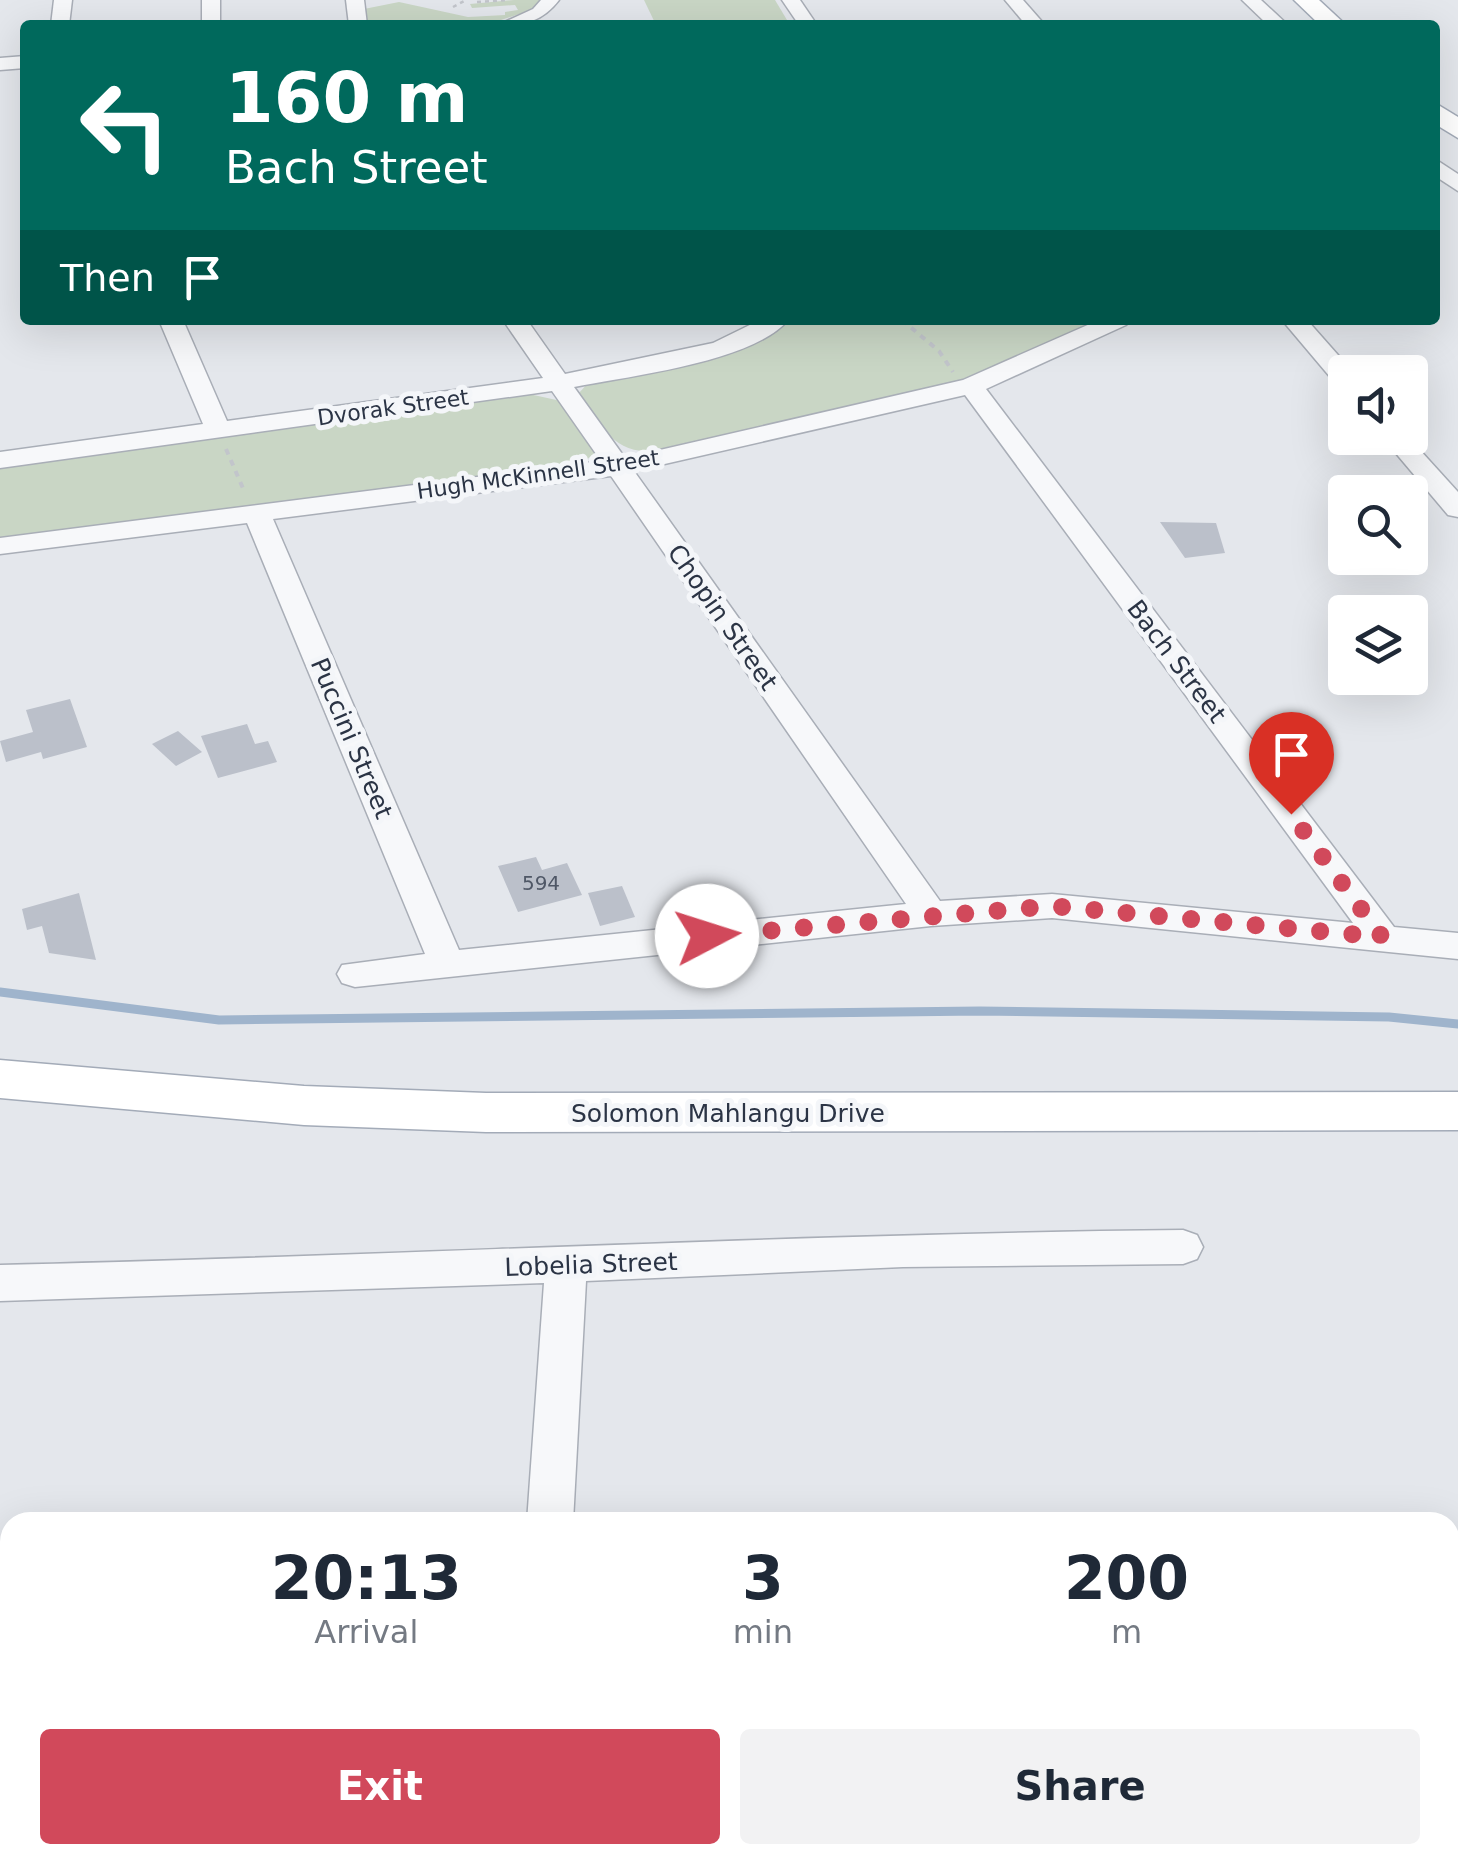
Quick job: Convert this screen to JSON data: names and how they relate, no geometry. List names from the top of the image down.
{
  "streets": {
    "main road": ["Solomon Mahlangu Drive"],
    "street": [
      "Dvorak Street",
      "Hugh McKinnell Street",
      "Chopin Street",
      "Bach Street",
      "Puccini Street",
      "Lobelia Street"
    ]
  },
  "crossings": [
    ["Dvorak Street", "Chopin Street"],
    ["Hugh McKinnell Street", "Chopin Street"],
    ["Hugh McKinnell Street", "Bach Street"],
    ["Hugh McKinnell Street", "Puccini Street"]
  ],
  "house_numbers": ["594"],
  "page": {
    "turn": ["160 m", "Bach Street"],
    "then": "Then",
    "eta": [
      "20:13",
      "Arrival",
      "3",
      "min",
      "200",
      "m"
    ],
    "buttons": ["Exit", "Share"]
  }
}
